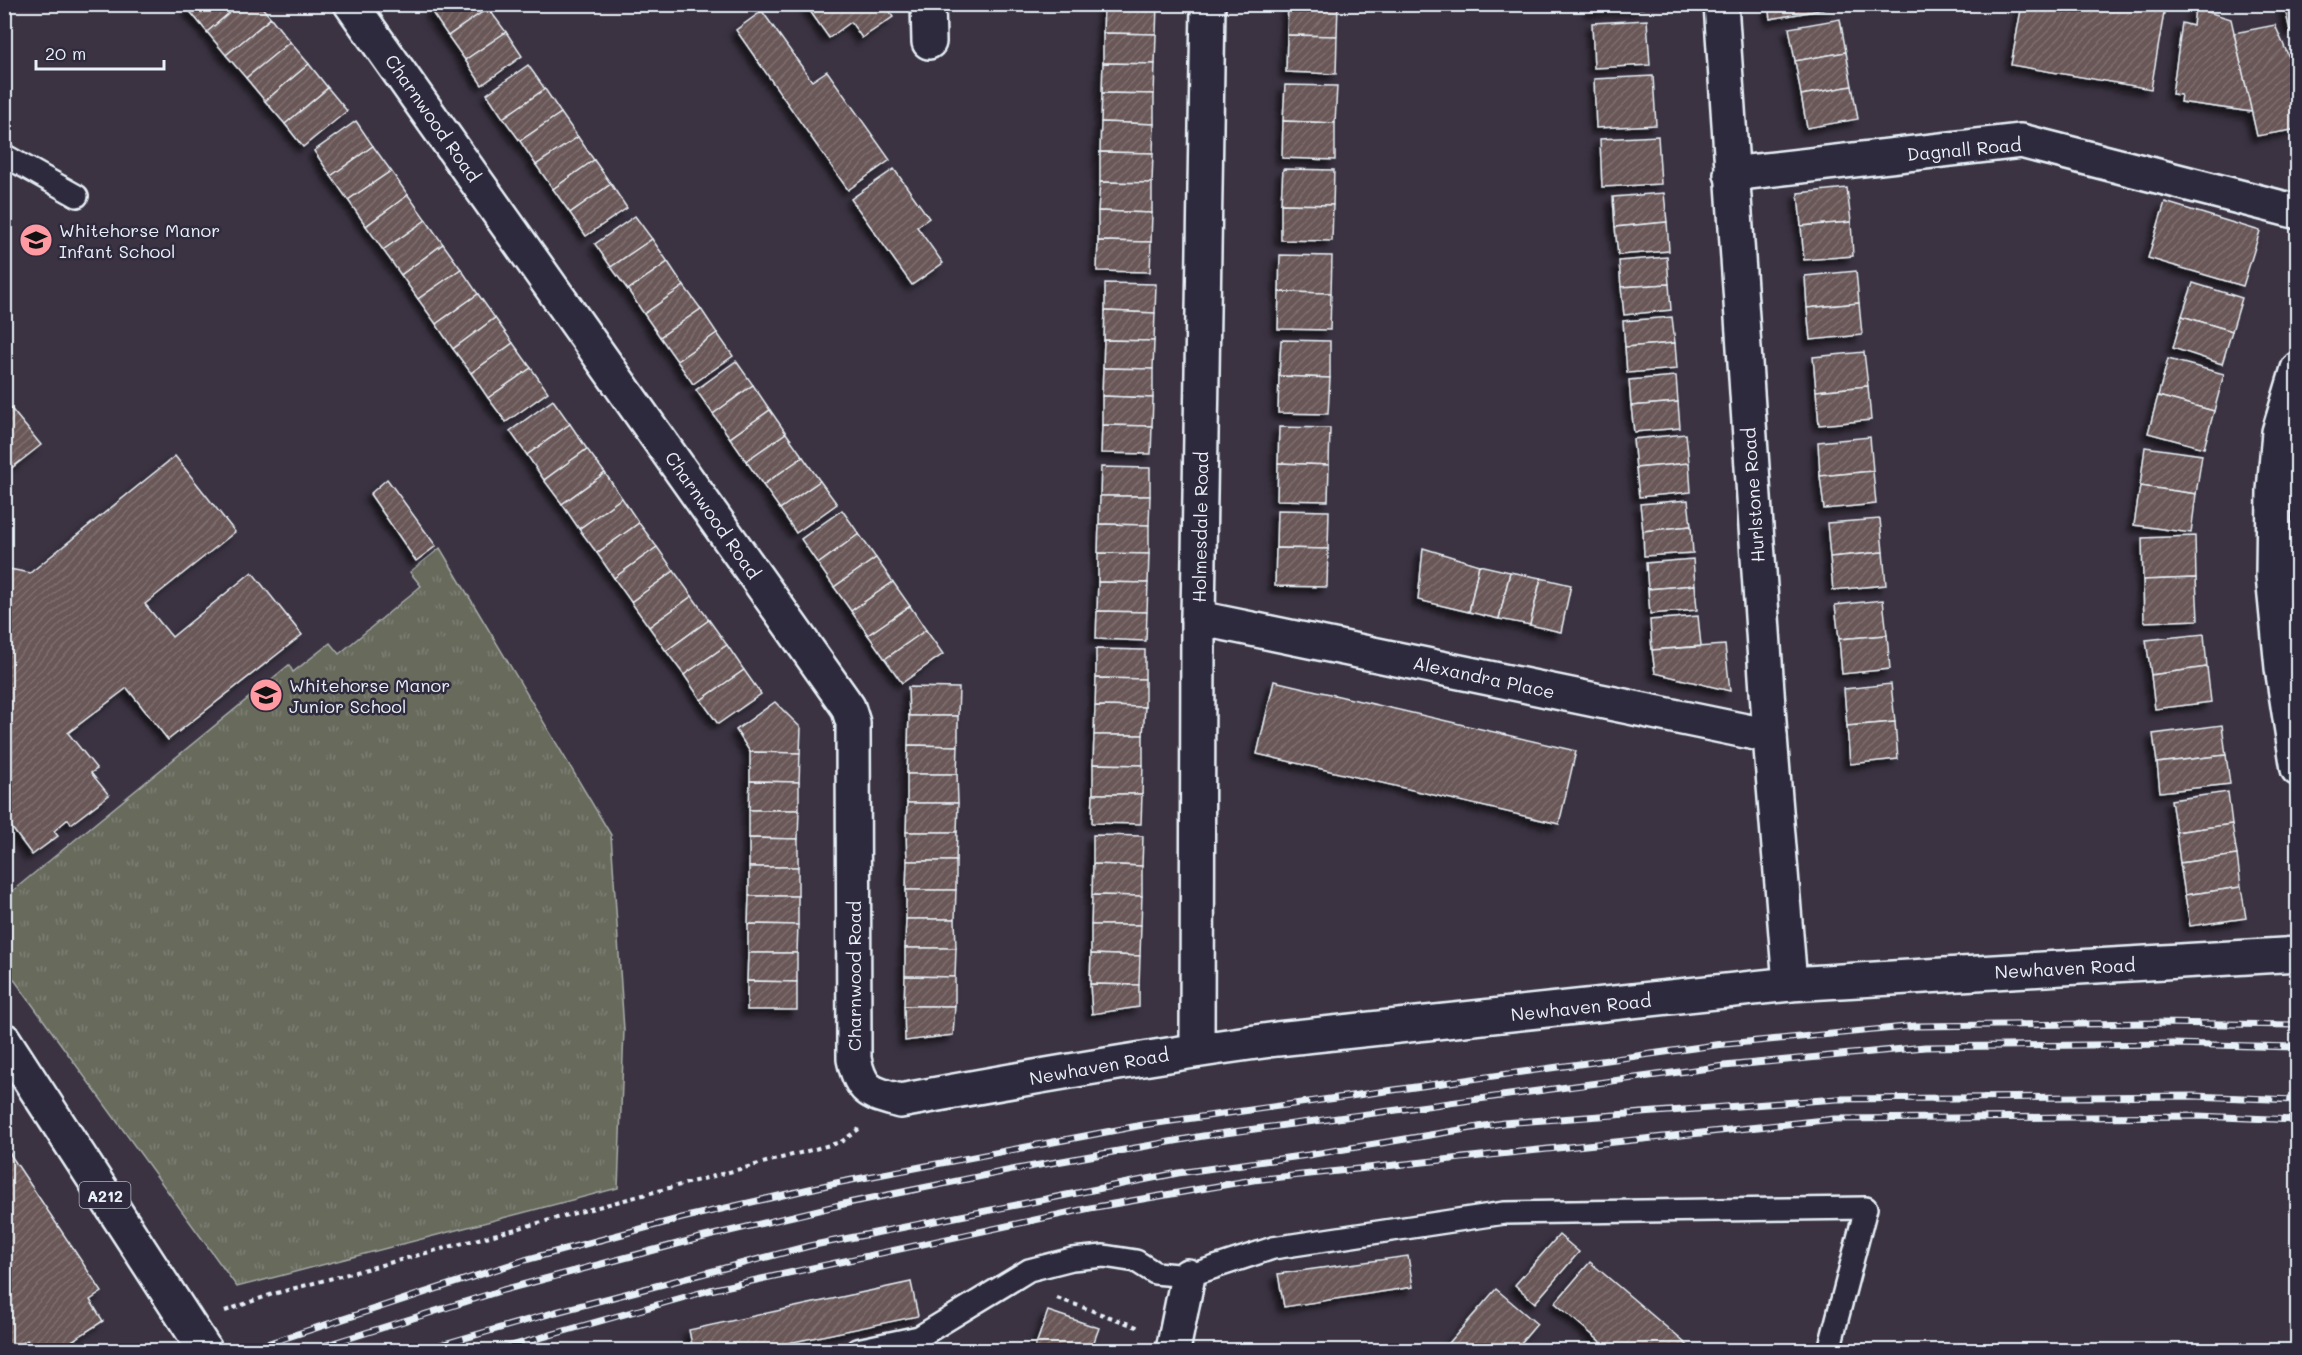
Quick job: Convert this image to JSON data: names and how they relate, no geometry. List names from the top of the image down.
{
  "streets": {
    "street": [
      "Charnwood Road",
      "Dagnall Road",
      "Hurlstone Road",
      "Holmesdale Road",
      "Alexandra Place",
      "Newhaven Road",
      "A212"
    ]
  },
  "crossings": [
    ["Charnwood Road", "Newhaven Road"],
    ["Dagnall Road", "Hurlstone Road"],
    ["Hurlstone Road", "Alexandra Place"],
    ["Hurlstone Road", "Newhaven Road"],
    ["Holmesdale Road", "Alexandra Place"],
    ["Holmesdale Road", "Newhaven Road"]
  ],
  "places": {
    "school or university": ["Whitehorse Manor Infant School", "Whitehorse Manor Junior School"]
  },
  "scale_bar": "20 m"
}
